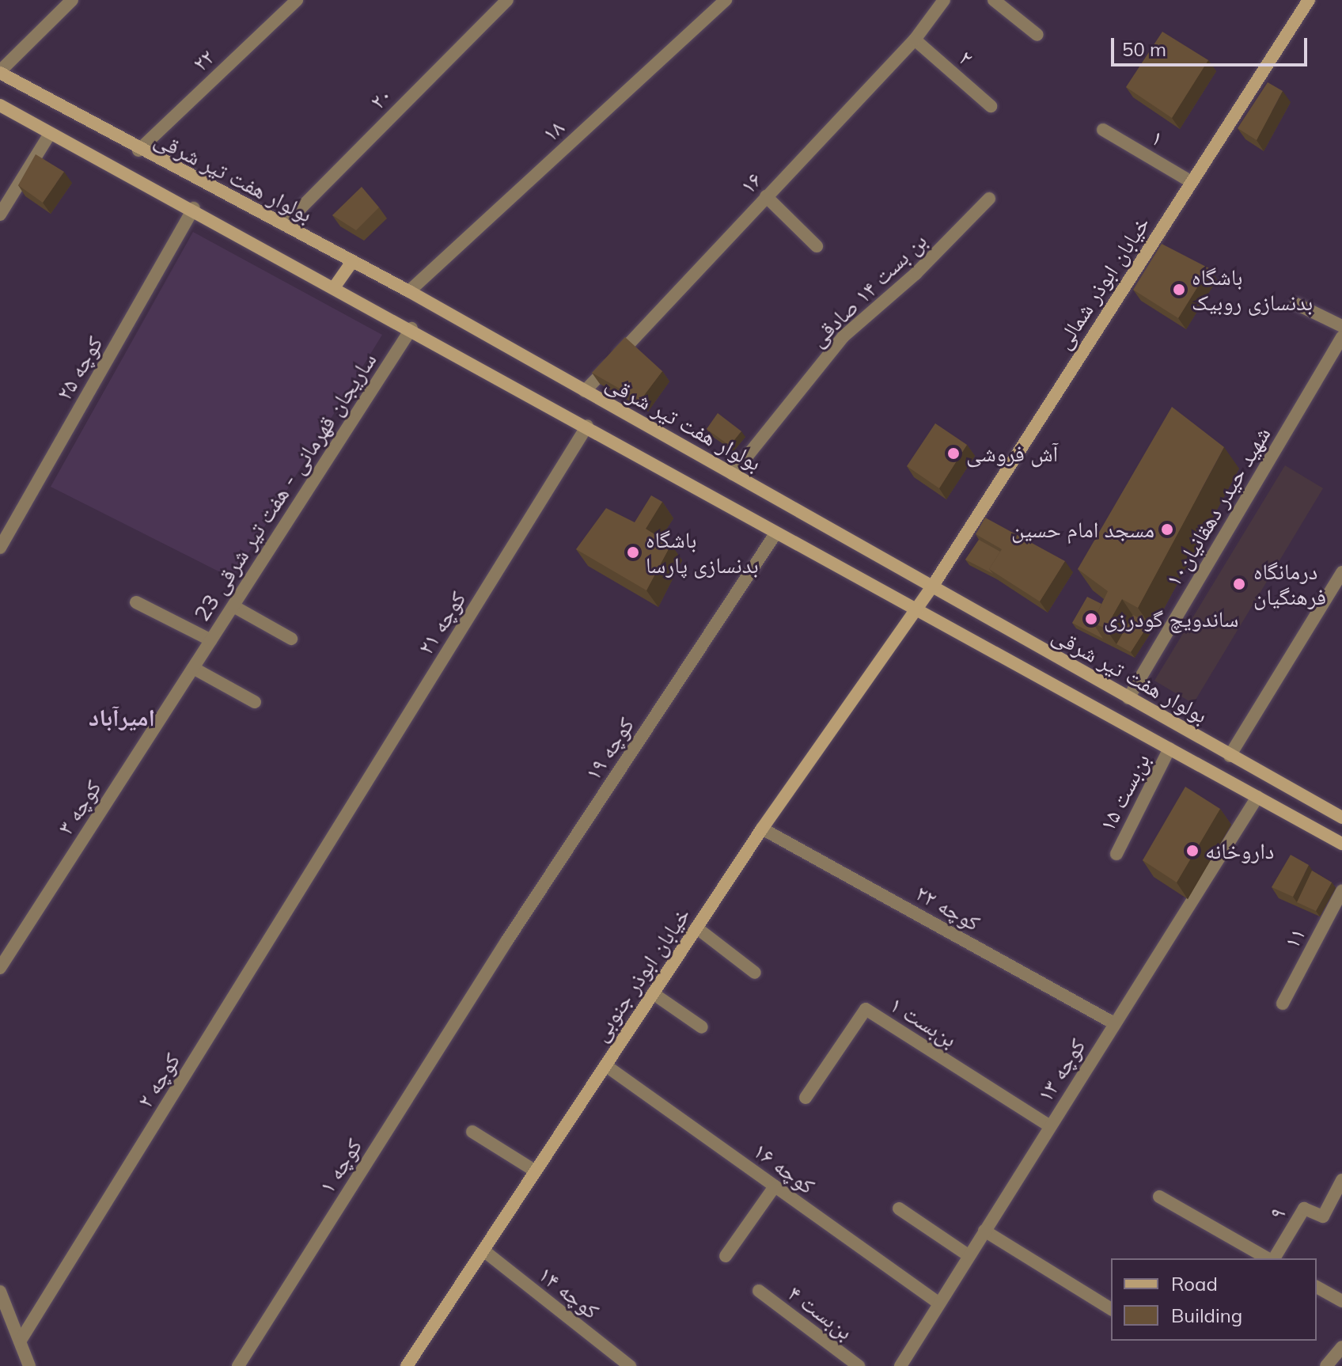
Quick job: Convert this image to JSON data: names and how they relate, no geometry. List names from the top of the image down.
{
  "streets": {
    "main road": ["بولوار هفت تیر شرقی", "خیابان ابوذر شمالی", "خیابان ابوذر جنوبی"],
    "street": [
      "۲",
      "۲۲",
      "۲۰",
      "۱۸",
      "۱",
      "۱۶",
      "بن بست ۱۴ صادقی",
      "کوچه ۲۵",
      "ساریجان قهرمانی - هفت تیر شرقی 23",
      "شهید حیدر دهقانیان۱۰",
      "کوچه ۲۱",
      "کوچه ۱۹",
      "بن‌بست ۱۵",
      "کوچه ۳",
      "کوچه ۲۲",
      "۱۱",
      "بن‌بست ۱",
      "کوچه ۱۳",
      "کوچه ۲",
      "کوچه ۱",
      "کوچه ۱۶",
      "۹",
      "کوچه ۱۴",
      "بن‌بست ۴"
    ]
  },
  "crossings": [
    ["۲", "۱۶"],
    ["۲۲", "بولوار هفت تیر شرقی"],
    ["۲۰", "بولوار هفت تیر شرقی"],
    ["۱۸", "بولوار هفت تیر شرقی"],
    ["۱", "خیابان ابوذر شمالی"],
    ["بولوار هفت تیر شرقی", "۱۶"],
    ["بولوار هفت تیر شرقی", "خیابان ابوذر شمالی"],
    ["بولوار هفت تیر شرقی", "بن بست ۱۴ صادقی"],
    ["بولوار هفت تیر شرقی", "کوچه ۲۵"],
    ["بولوار هفت تیر شرقی", "ساریجان قهرمانی - هفت تیر شرقی 23"],
    ["بولوار هفت تیر شرقی", "شهید حیدر دهقانیان۱۰"],
    ["بولوار هفت تیر شرقی", "کوچه ۲۱"],
    ["بولوار هفت تیر شرقی", "کوچه ۱۹"],
    ["بولوار هفت تیر شرقی", "بن‌بست ۱۵"],
    ["بولوار هفت تیر شرقی", "خیابان ابوذر جنوبی"],
    ["بولوار هفت تیر شرقی", "کوچه ۱۳"],
    ["خیابان ابوذر شمالی", "خیابان ابوذر جنوبی"],
    ["ساریجان قهرمانی - هفت تیر شرقی 23", "کوچه ۳"],
    ["کوچه ۲۱", "کوچه ۲"],
    ["کوچه ۱۹", "کوچه ۱"],
    ["کوچه ۲۲", "خیابان ابوذر جنوبی"],
    ["کوچه ۲۲", "کوچه ۱۳"],
    ["خیابان ابوذر جنوبی", "کوچه ۱۶"],
    ["خیابان ابوذر جنوبی", "کوچه ۱۴"],
    ["بن‌بست ۱", "کوچه ۱۳"],
    ["کوچه ۱۳", "کوچه ۱۶"]
  ],
  "districts": ["امیرآباد"],
  "places": [
    "باشگاه بدنسازی روبیک",
    "آش فروشی",
    "مسجد امام حسین",
    "باشگاه بدنسازی پارسا",
    "درمانگاه فرهنگیان",
    "ساندویچ گودرزی",
    "داروخانه"
  ],
  "legend": ["Road", "Building"],
  "scale_bar": "50 m"
}
